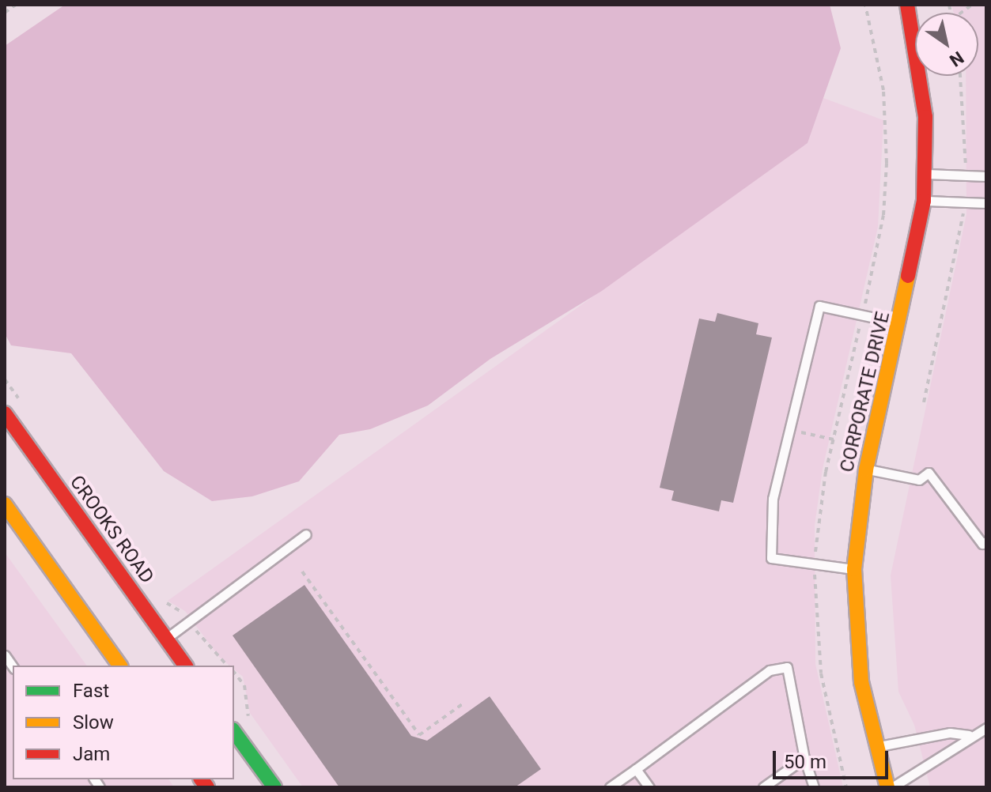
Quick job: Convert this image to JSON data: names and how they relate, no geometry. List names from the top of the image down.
{
  "streets": {
    "street": ["CORPORATE DRIVE", "CROOKS ROAD"]
  },
  "legend": ["Fast", "Slow", "Jam"],
  "scale_bar": "50 m",
  "north": "bottom right"
}
